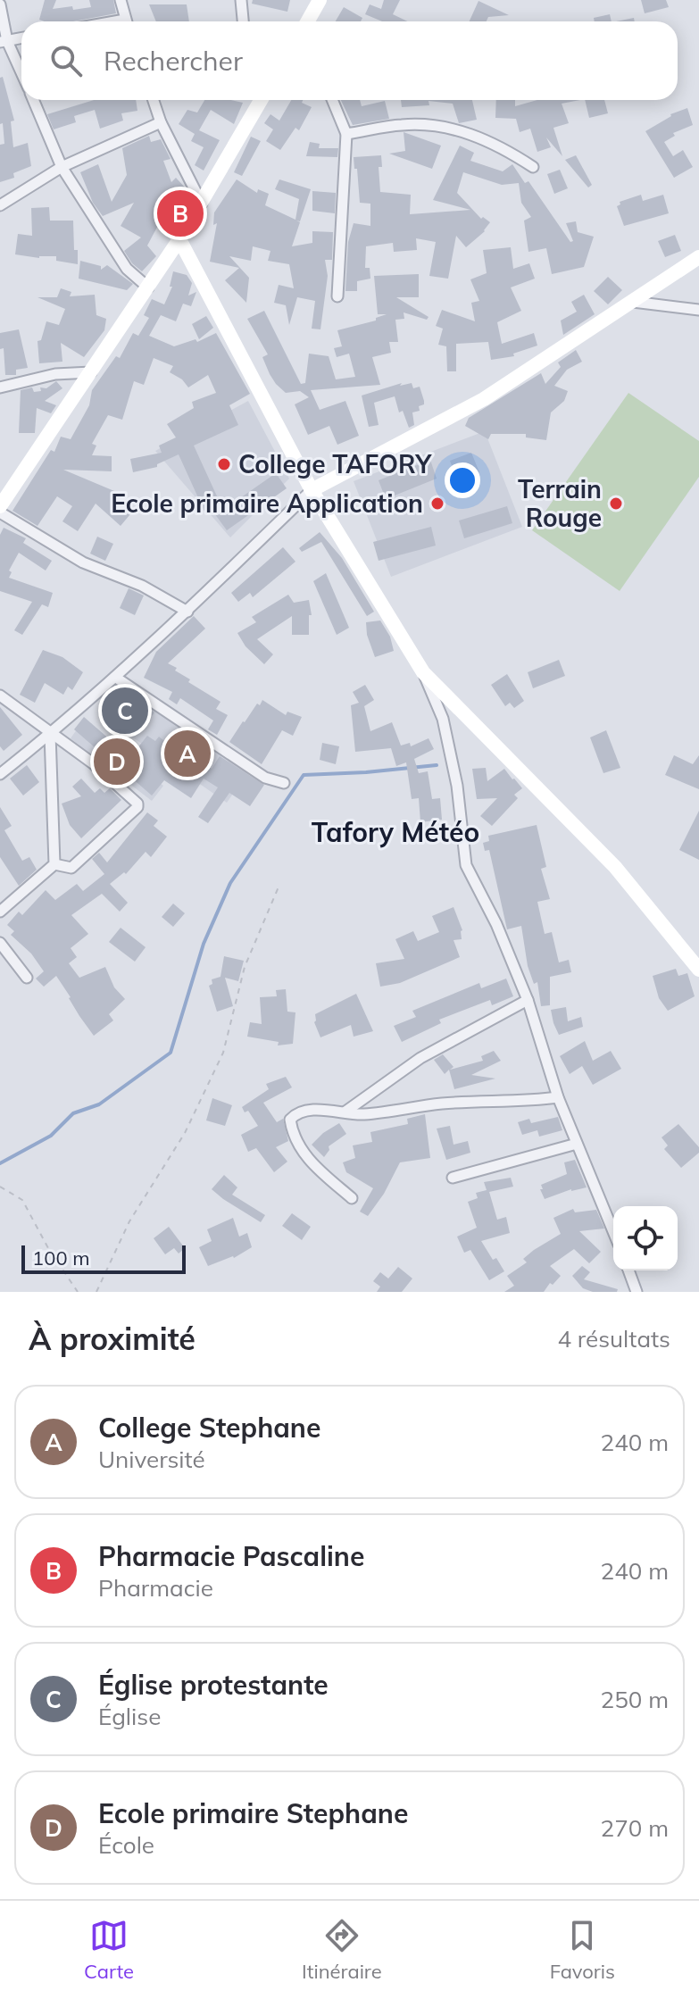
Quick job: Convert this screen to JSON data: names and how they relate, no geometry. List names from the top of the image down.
{
  "districts": ["Tafory Météo"],
  "places": ["College TAFORY", "Ecole primaire Application", "Terrain Rouge"],
  "scale_bar": "100 m",
  "page": {
    "search": "Rechercher",
    "pins": [
      "B",
      "C",
      "A",
      "D"
    ],
    "scale": "100 m",
    "heading": ["À proximité", "4 résultats"],
    "list": [
      {
        "mark": "A",
        "name": "College Stephane",
        "note": "Université",
        "value": "240 m"
      },
      {
        "mark": "B",
        "name": "Pharmacie Pascaline",
        "note": "Pharmacie",
        "value": "240 m"
      },
      {
        "mark": "C",
        "name": "Église protestante",
        "note": "Église",
        "value": "250 m"
      },
      {
        "mark": "D",
        "name": "Ecole primaire Stephane",
        "note": "École",
        "value": "270 m"
      }
    ],
    "nav": ["Carte", "Itinéraire", "Favoris"]
  }
}
